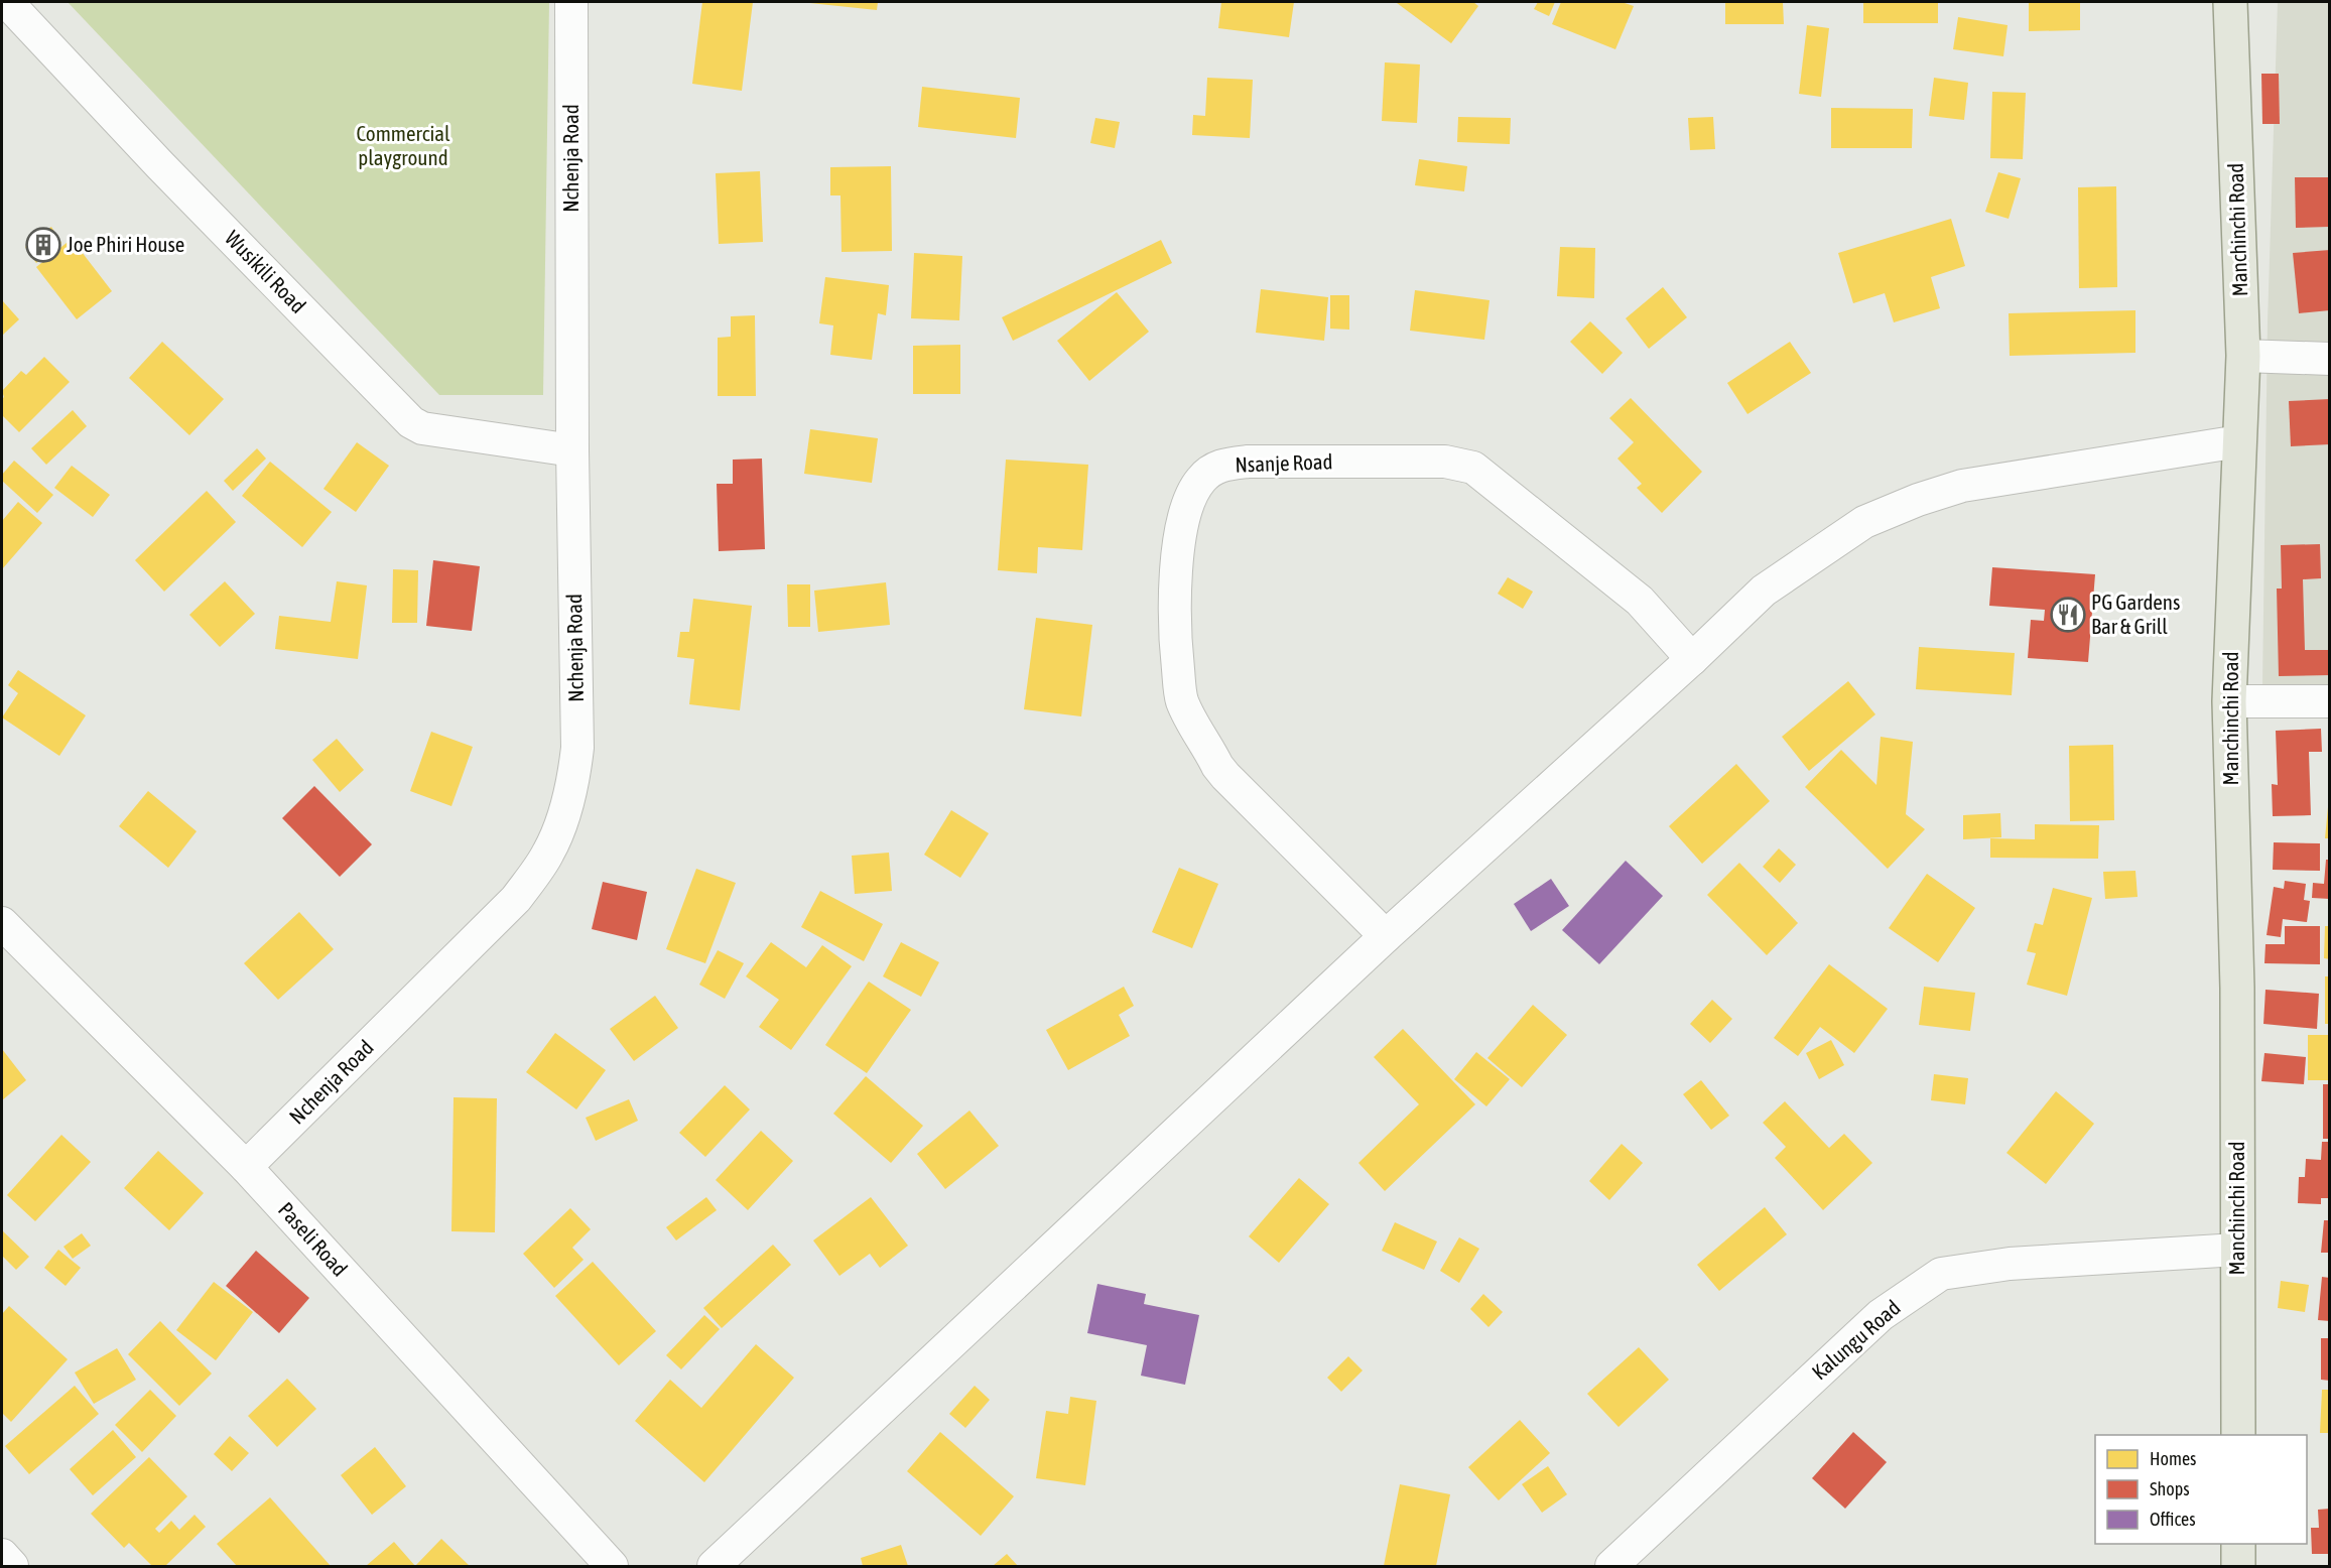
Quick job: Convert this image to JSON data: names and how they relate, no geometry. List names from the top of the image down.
{
  "streets": {
    "main road": ["Manchinchi Road"],
    "street": [
      "Nchenja Road",
      "Wusikili Road",
      "Nsanje Road",
      "Paseli Road",
      "Kalungu Road"
    ]
  },
  "crossings": [
    ["Nchenja Road", "Wusikili Road"],
    ["Nchenja Road", "Paseli Road"],
    ["Manchinchi Road", "Kalungu Road"]
  ],
  "parks": ["Commercial playground"],
  "places": {
    "building": ["Joe Phiri House"],
    "restaurant": ["PG Gardens Bar & Grill"]
  },
  "legend": ["Homes", "Shops", "Offices"]
}
